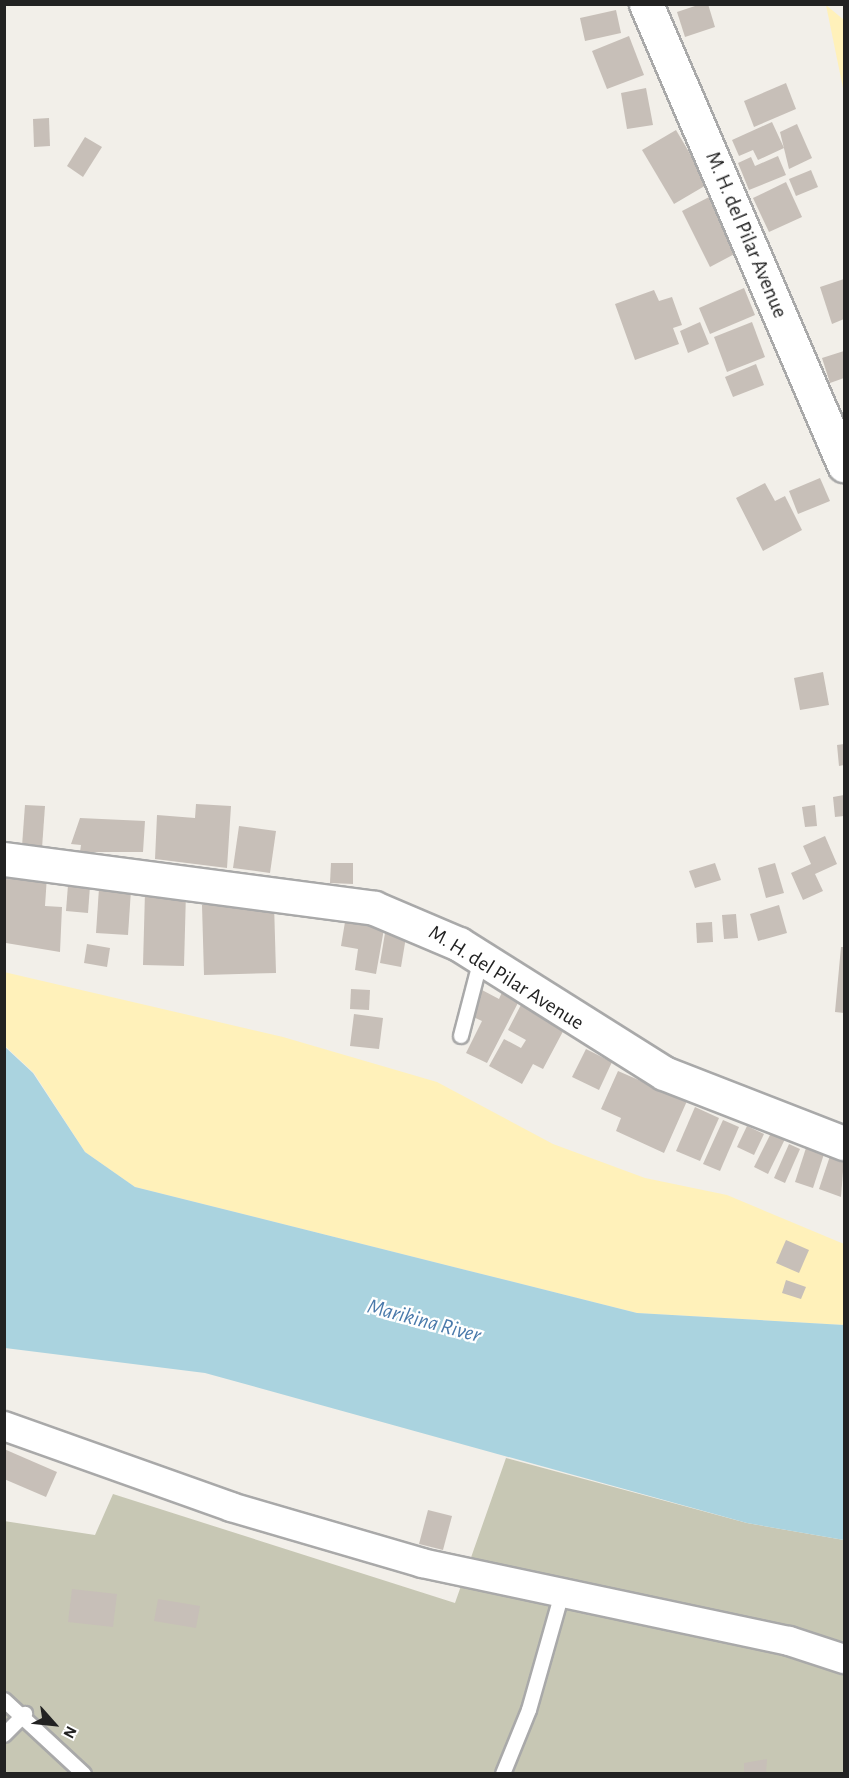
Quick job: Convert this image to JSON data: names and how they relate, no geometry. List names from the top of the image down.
{
  "streets": {
    "street": ["M. H. del Pilar Avenue"]
  },
  "water": ["Marikina River"],
  "north": "bottom right"
}
